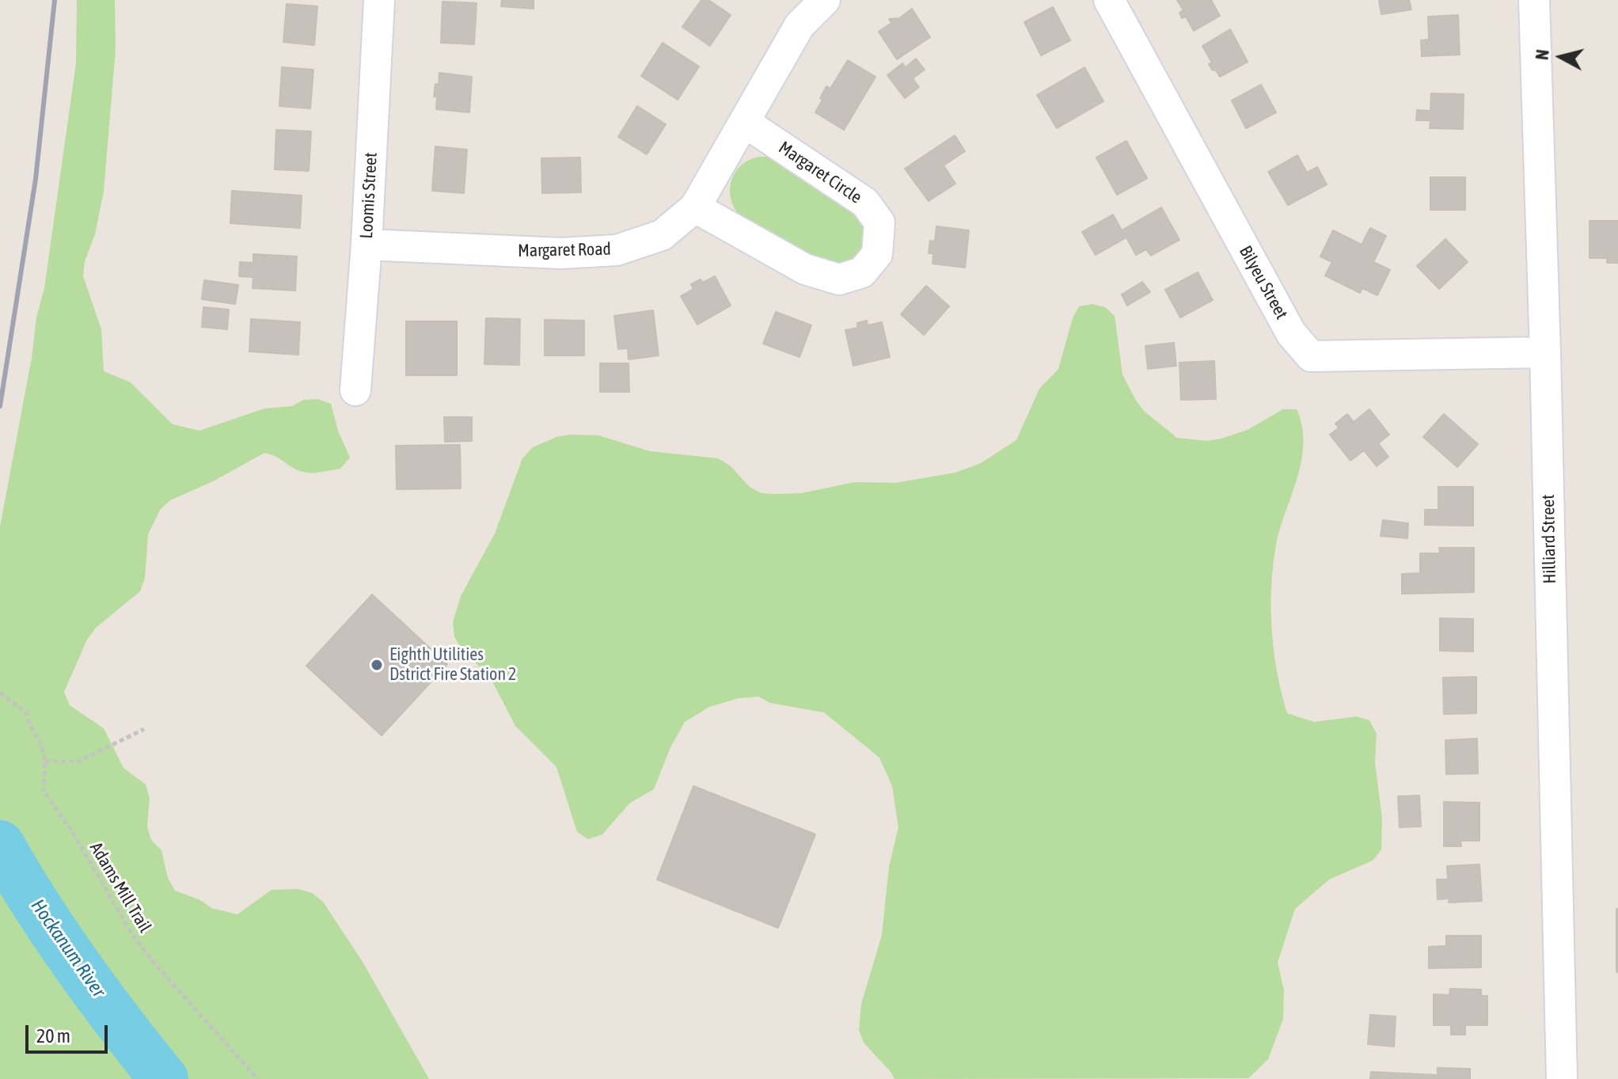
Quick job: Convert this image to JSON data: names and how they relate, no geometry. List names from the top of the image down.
{
  "streets": {
    "street": [
      "Margaret Circle",
      "Loomis Street",
      "Margaret Road",
      "Bilyeu Street",
      "Hilliard Street"
    ],
    "path": ["Adams Mill Trail"]
  },
  "crossings": [
    ["Margaret Circle", "Margaret Road"],
    ["Loomis Street", "Margaret Road"],
    ["Bilyeu Street", "Hilliard Street"]
  ],
  "water": ["Hockanum River"],
  "places": ["Eighth Utilities Dstrict Fire Station 2"],
  "scale_bar": "20 m",
  "north": "left"
}
